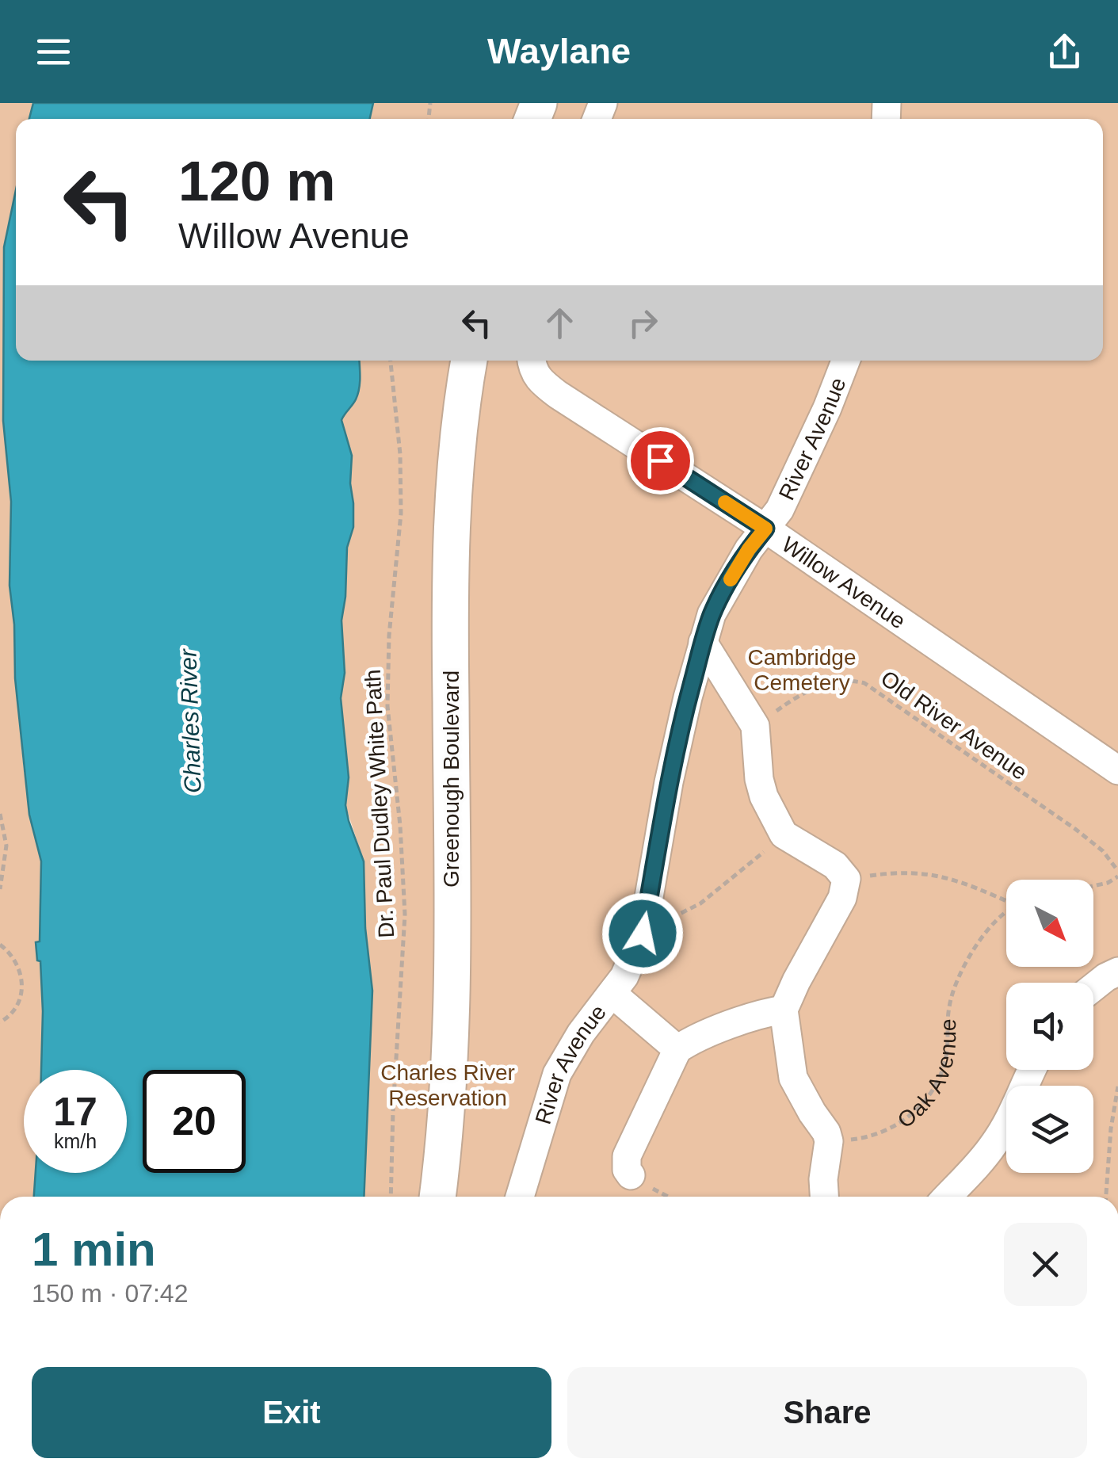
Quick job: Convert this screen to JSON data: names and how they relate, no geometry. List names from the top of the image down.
{
  "streets": {
    "main road": ["Greenough Boulevard"],
    "lane": ["River Avenue", "Willow Avenue"],
    "path": ["Old River Avenue", "Dr. Paul Dudley White Path", "Oak Avenue"]
  },
  "crossings": [
    ["River Avenue", "Willow Avenue"]
  ],
  "water": ["Charles River"],
  "parks": ["Cambridge Cemetery", "Charles River Reservation"],
  "north": "bottom right",
  "page": {
    "header": "Waylane",
    "turn": ["120 m", "Willow Avenue"],
    "speed": "17 km/h",
    "limit": "20",
    "heading": ["1 min", "150 m · 07:42"],
    "buttons": ["Exit", "Share"]
  }
}
